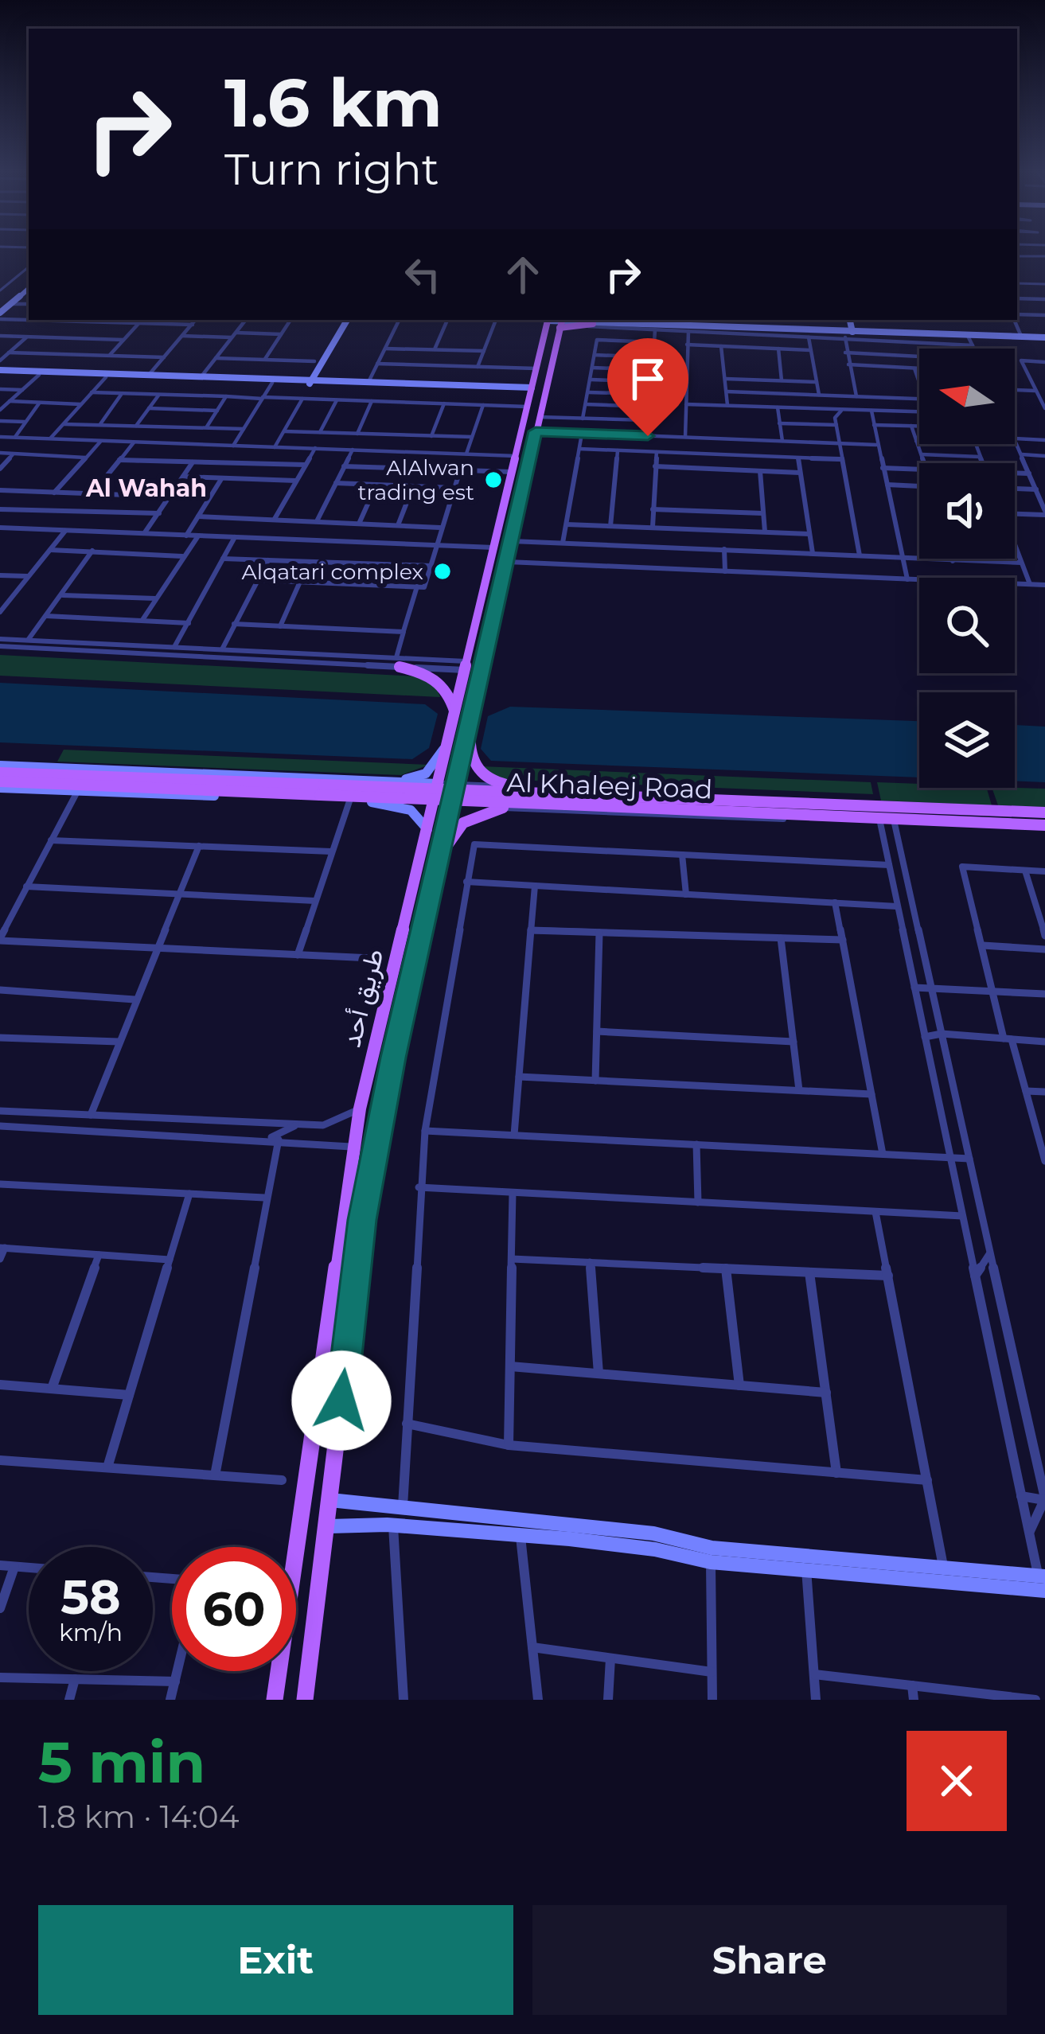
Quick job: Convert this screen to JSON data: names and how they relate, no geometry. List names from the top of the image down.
{
  "streets": {
    "main road": ["Al Khaleej Road", "طريق أحد"]
  },
  "districts": ["Al Wahah"],
  "places": ["AlAlwan trading est", "Alqatari complex"],
  "north": "left",
  "page": {
    "turn": ["1.6 km", "Turn right"],
    "speed": "58 km/h",
    "limit": "60",
    "heading": ["5 min", "1.8 km · 14:04"],
    "buttons": ["Exit", "Share"]
  }
}
